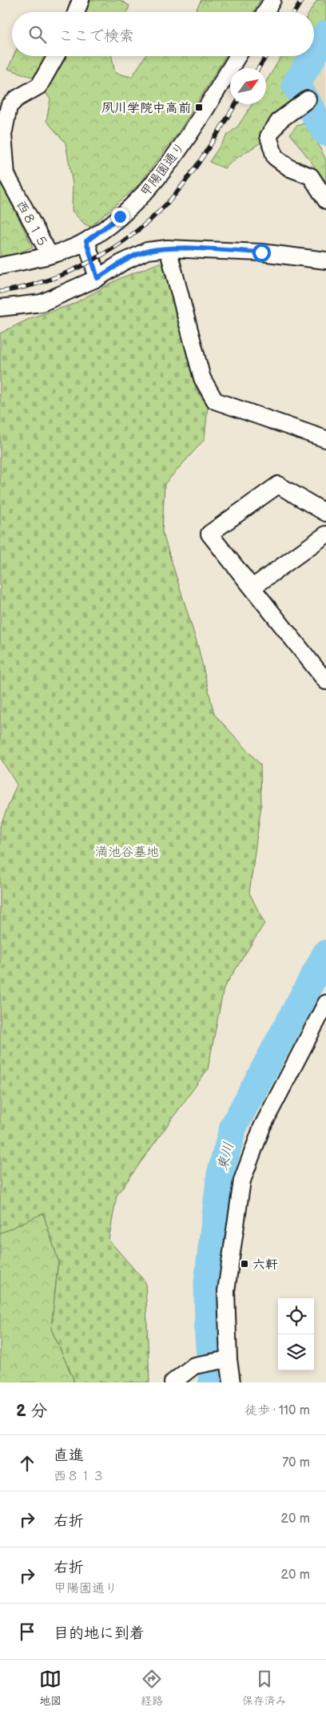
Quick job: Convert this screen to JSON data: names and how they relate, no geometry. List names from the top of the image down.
{
  "streets": {
    "street": ["甲陽園通り", "西８１５"]
  },
  "crossings": [
    ["甲陽園通り", "西８１５"]
  ],
  "water": ["東川"],
  "parks": ["満池谷墓地"],
  "places": {
    "transit": ["夙川学院中高前", "六軒"]
  },
  "north": "top right",
  "page": {
    "search": "ここで検索",
    "heading": ["2 分", "徒歩 · 110 m"],
    "list": [
      ["直進", "西８１３", "70 m"],
      ["右折", "20 m"],
      ["右折", "甲陽園通り", "20 m"],
      "目的地に到着"
    ],
    "nav": ["地図", "経路", "保存済み"]
  }
}
